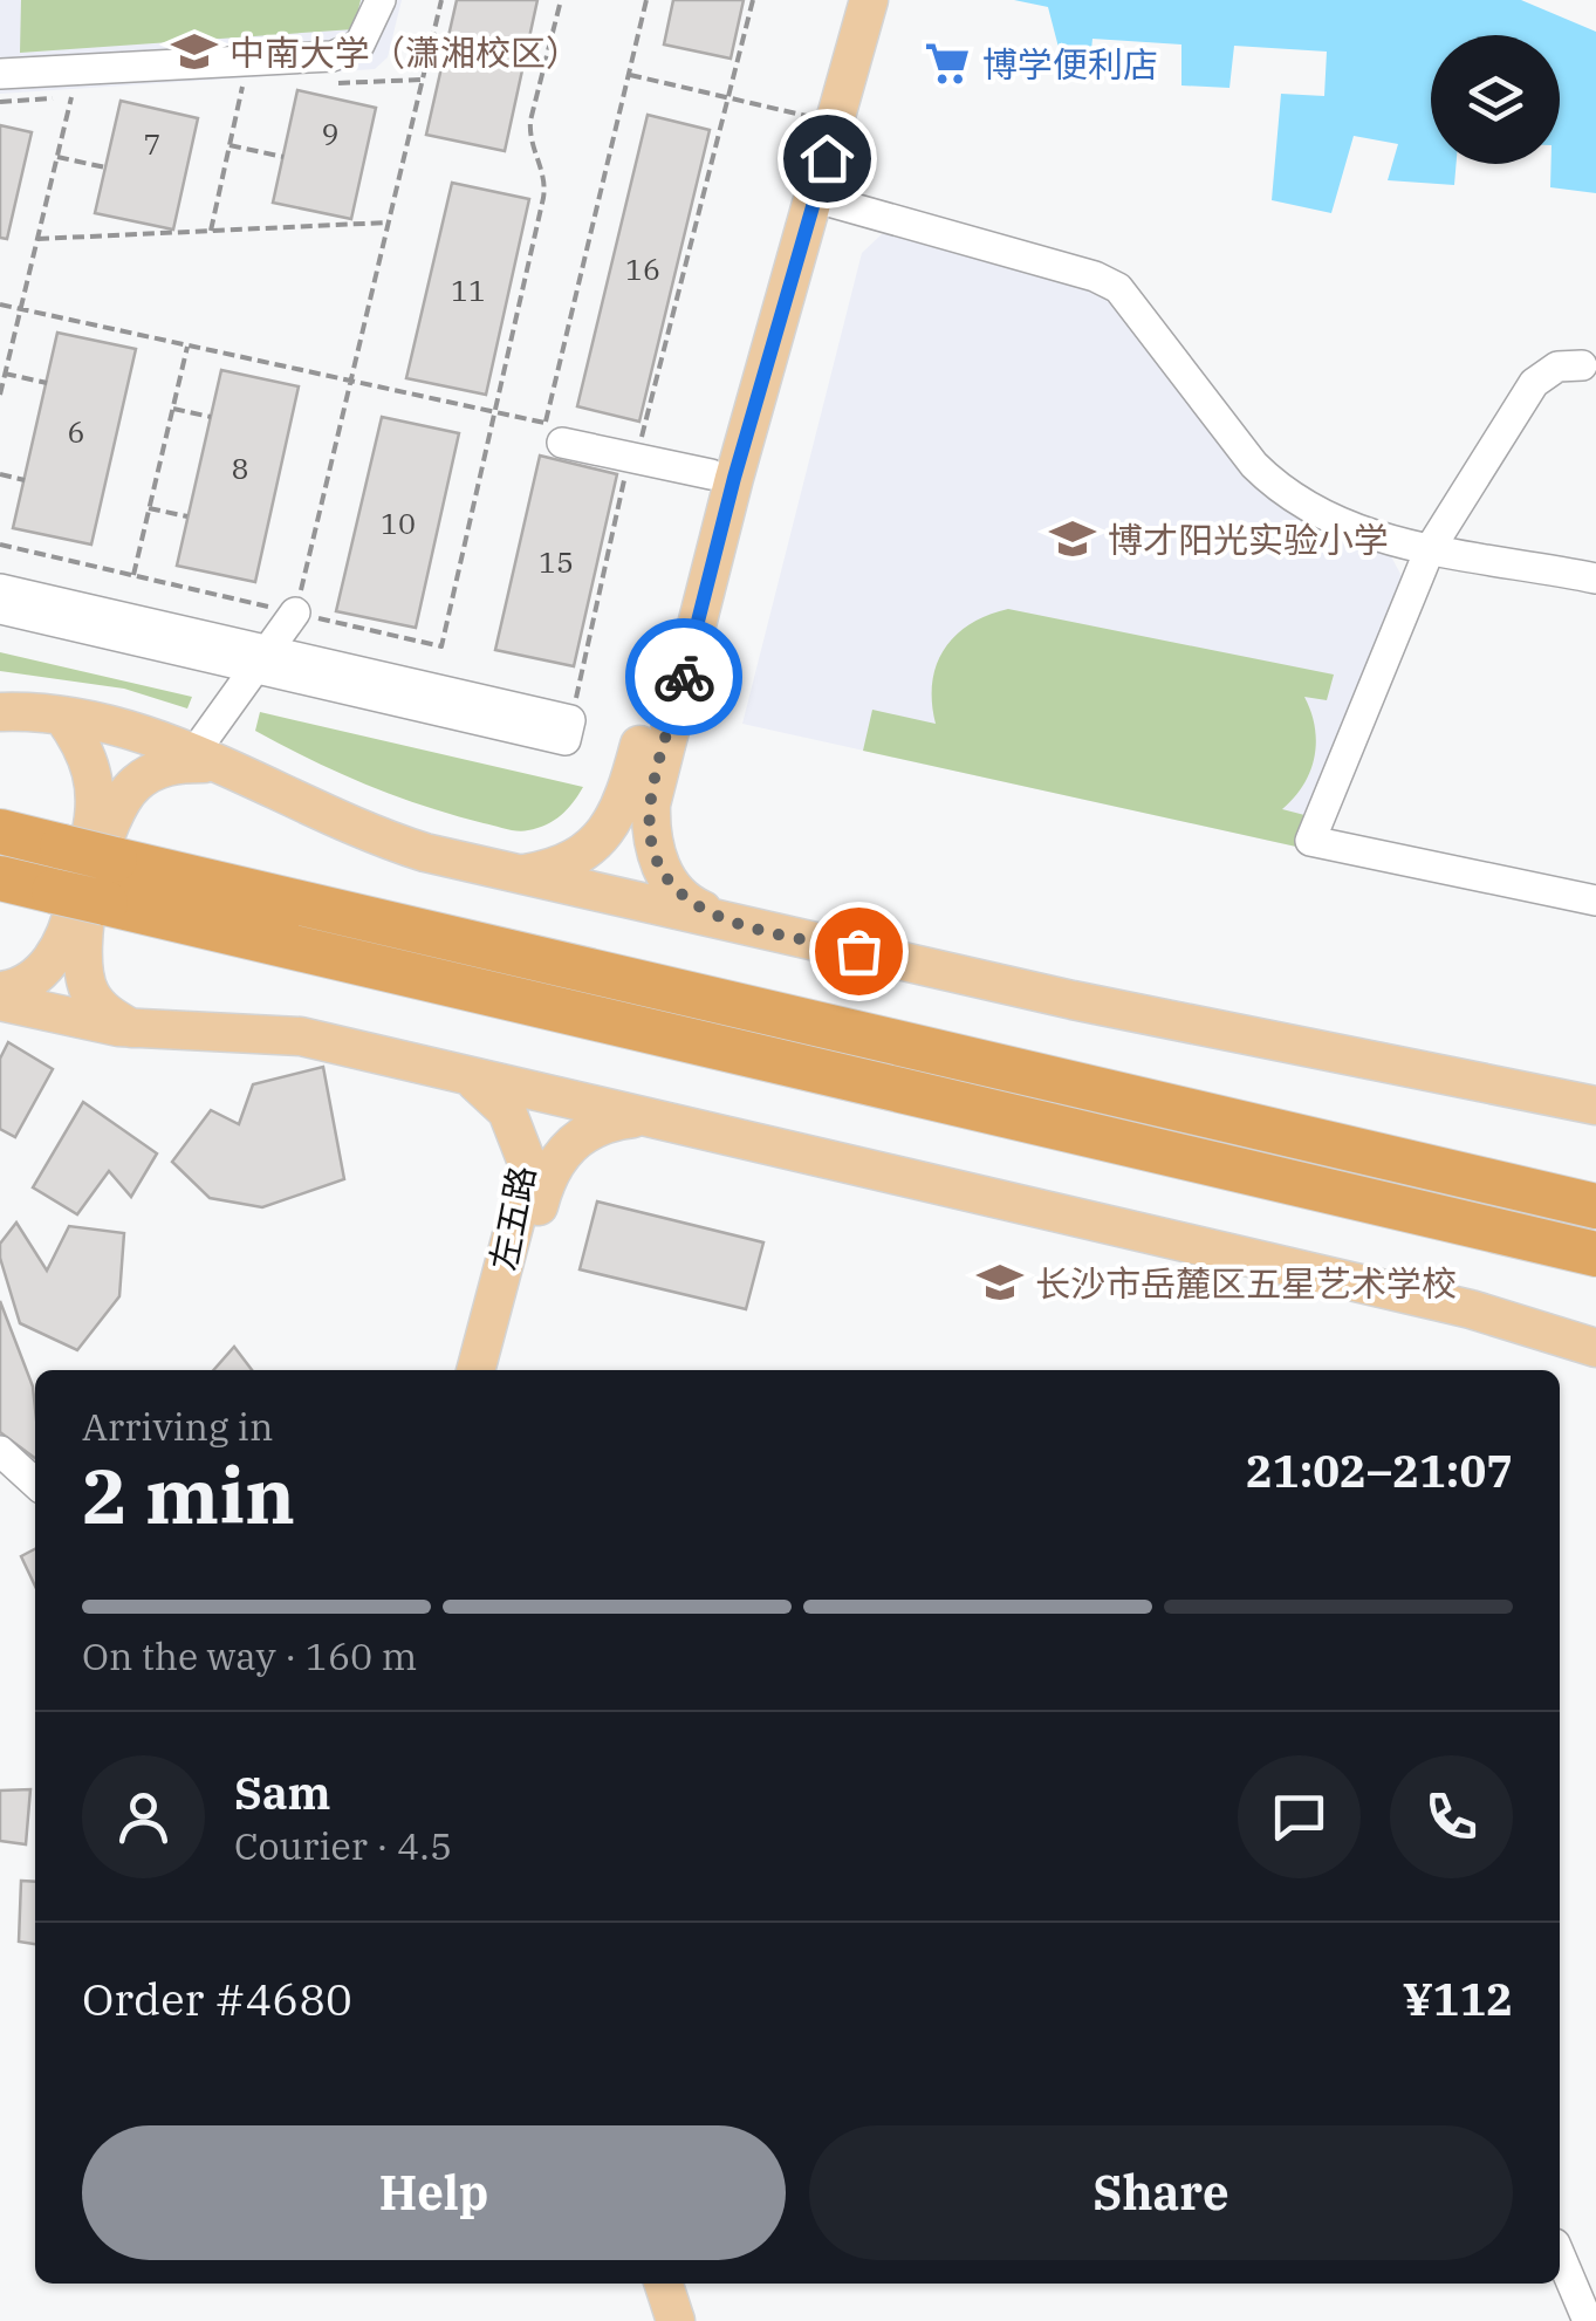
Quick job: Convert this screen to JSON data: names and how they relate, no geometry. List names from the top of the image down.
{
  "streets": {
    "main road": ["左五路"]
  },
  "places": {
    "school or university": ["中南大学（潇湘校区）", "博才阳光实验小学", "长沙市岳麓区五星艺术学校"],
    "supermarket": ["博学便利店"]
  },
  "house_numbers": [
    "9",
    "7",
    "16",
    "11",
    "6",
    "8",
    "10",
    "15"
  ],
  "page": {
    "heading": ["2 min", "Arriving in", "21:02–21:07"],
    "panel": [
      "Sam",
      "Courier · 4.5",
      "Order #4680",
      "¥112"
    ],
    "bar": "On the way · 160 m",
    "buttons": ["Help", "Share"]
  }
}
